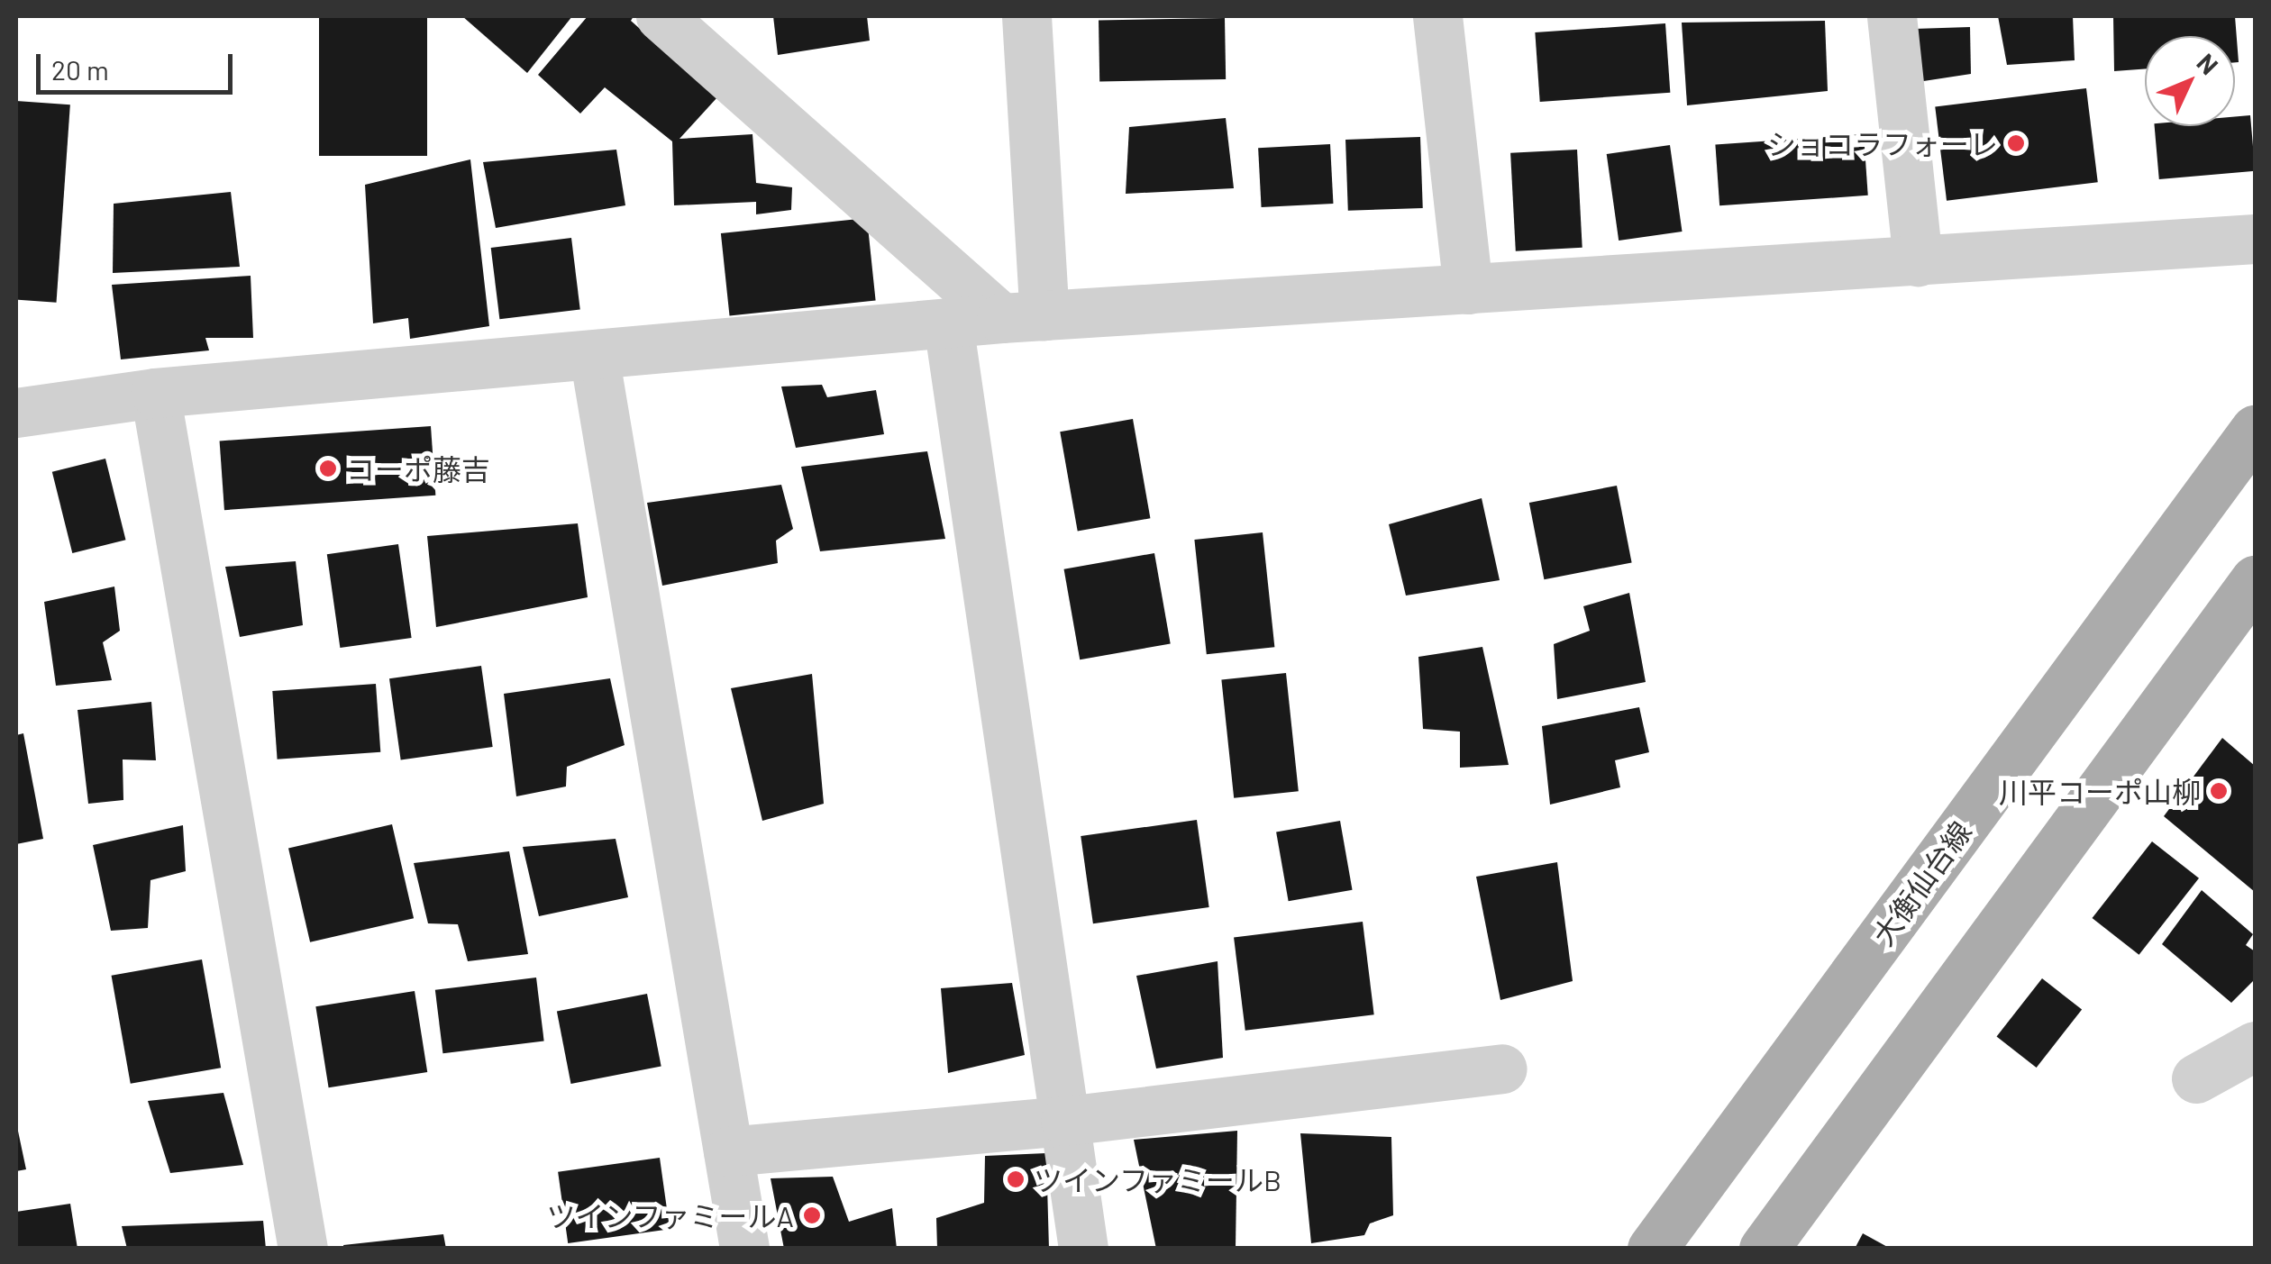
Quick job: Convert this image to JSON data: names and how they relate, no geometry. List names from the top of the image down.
{
  "streets": {
    "main road": ["大衡仙台線"]
  },
  "places": [
    "ショコラフォーレ",
    "コーポ藤吉",
    "川平コーポ山柳",
    "ツインファミールB",
    "ツインファミールA"
  ],
  "scale_bar": "20 m",
  "north": "top right"
}
